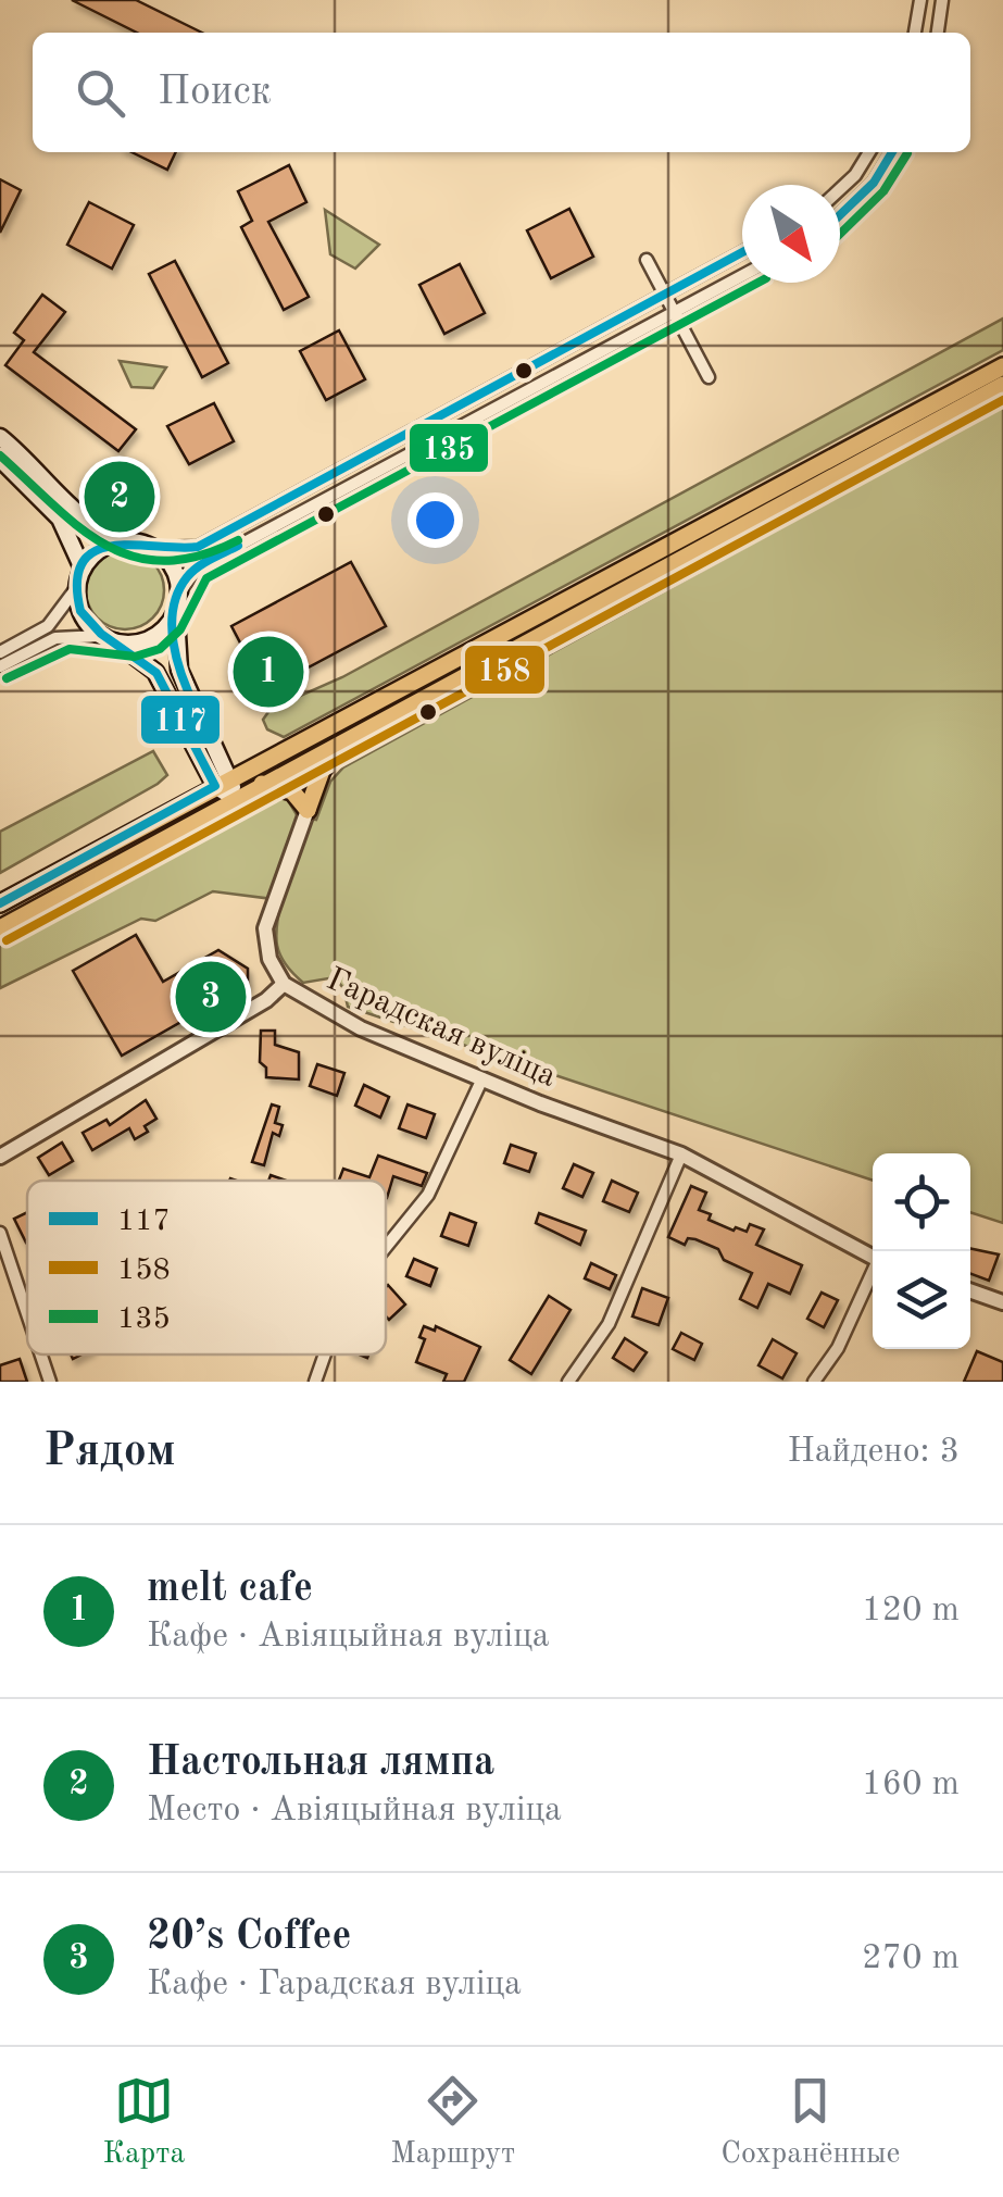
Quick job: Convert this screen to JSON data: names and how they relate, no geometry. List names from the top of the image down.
{
  "streets": {
    "street": ["Гарадская вуліца"]
  },
  "lines": ["transit line 117", "transit line 135", "transit line 158"],
  "legend": ["117", "158", "135"],
  "north": "bottom right",
  "page": {
    "search": "Поиск",
    "pins": ["2", "1", "3"],
    "heading": ["Рядом", "Найдено: 3"],
    "list": [
      {
        "mark": "1",
        "name": "melt cafe",
        "note": "Кафе · Авіяцыйная вуліца",
        "value": "120 m"
      },
      {
        "mark": "2",
        "name": "Настольная лямпа",
        "note": "Место · Авіяцыйная вуліца",
        "value": "160 m"
      },
      {
        "mark": "3",
        "name": "20’s Coffee",
        "note": "Кафе · Гарадская вуліца",
        "value": "270 m"
      }
    ],
    "nav": ["Карта", "Маршрут", "Сохранённые"]
  }
}
